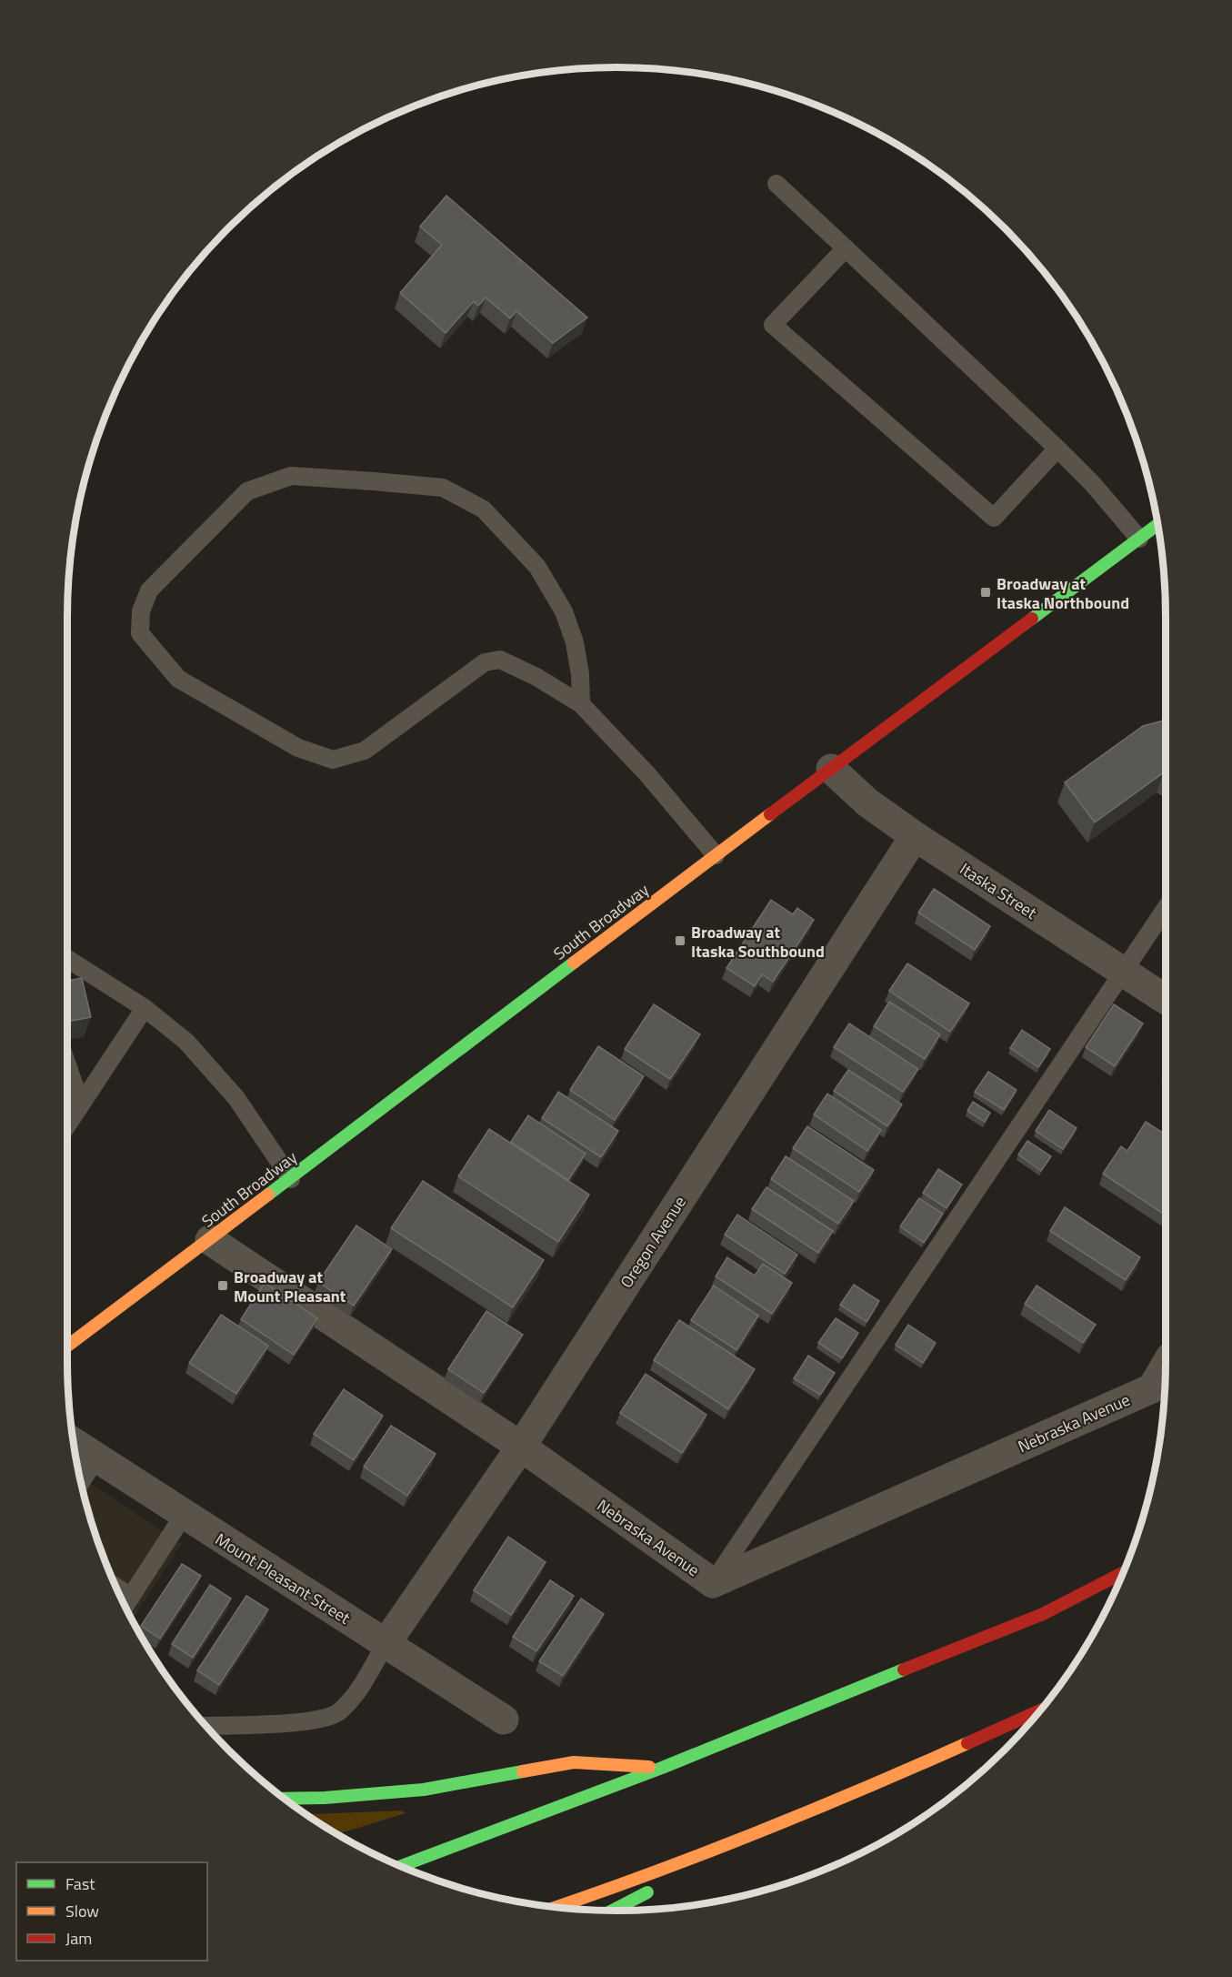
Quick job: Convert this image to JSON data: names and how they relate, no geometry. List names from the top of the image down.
{
  "streets": {
    "main road": ["South Broadway"],
    "street": [
      "Itaska Street",
      "Oregon Avenue",
      "Nebraska Avenue",
      "Mount Pleasant Street"
    ]
  },
  "crossings": [
    ["Itaska Street", "South Broadway"],
    ["Itaska Street", "Oregon Avenue"],
    ["South Broadway", "Nebraska Avenue"],
    ["Oregon Avenue", "Nebraska Avenue"],
    ["Oregon Avenue", "Mount Pleasant Street"]
  ],
  "places": {
    "transit": ["Broadway at Itaska Northbound", "Broadway at Itaska Southbound", "Broadway at Mount Pleasant"]
  },
  "legend": ["Fast", "Slow", "Jam"]
}
